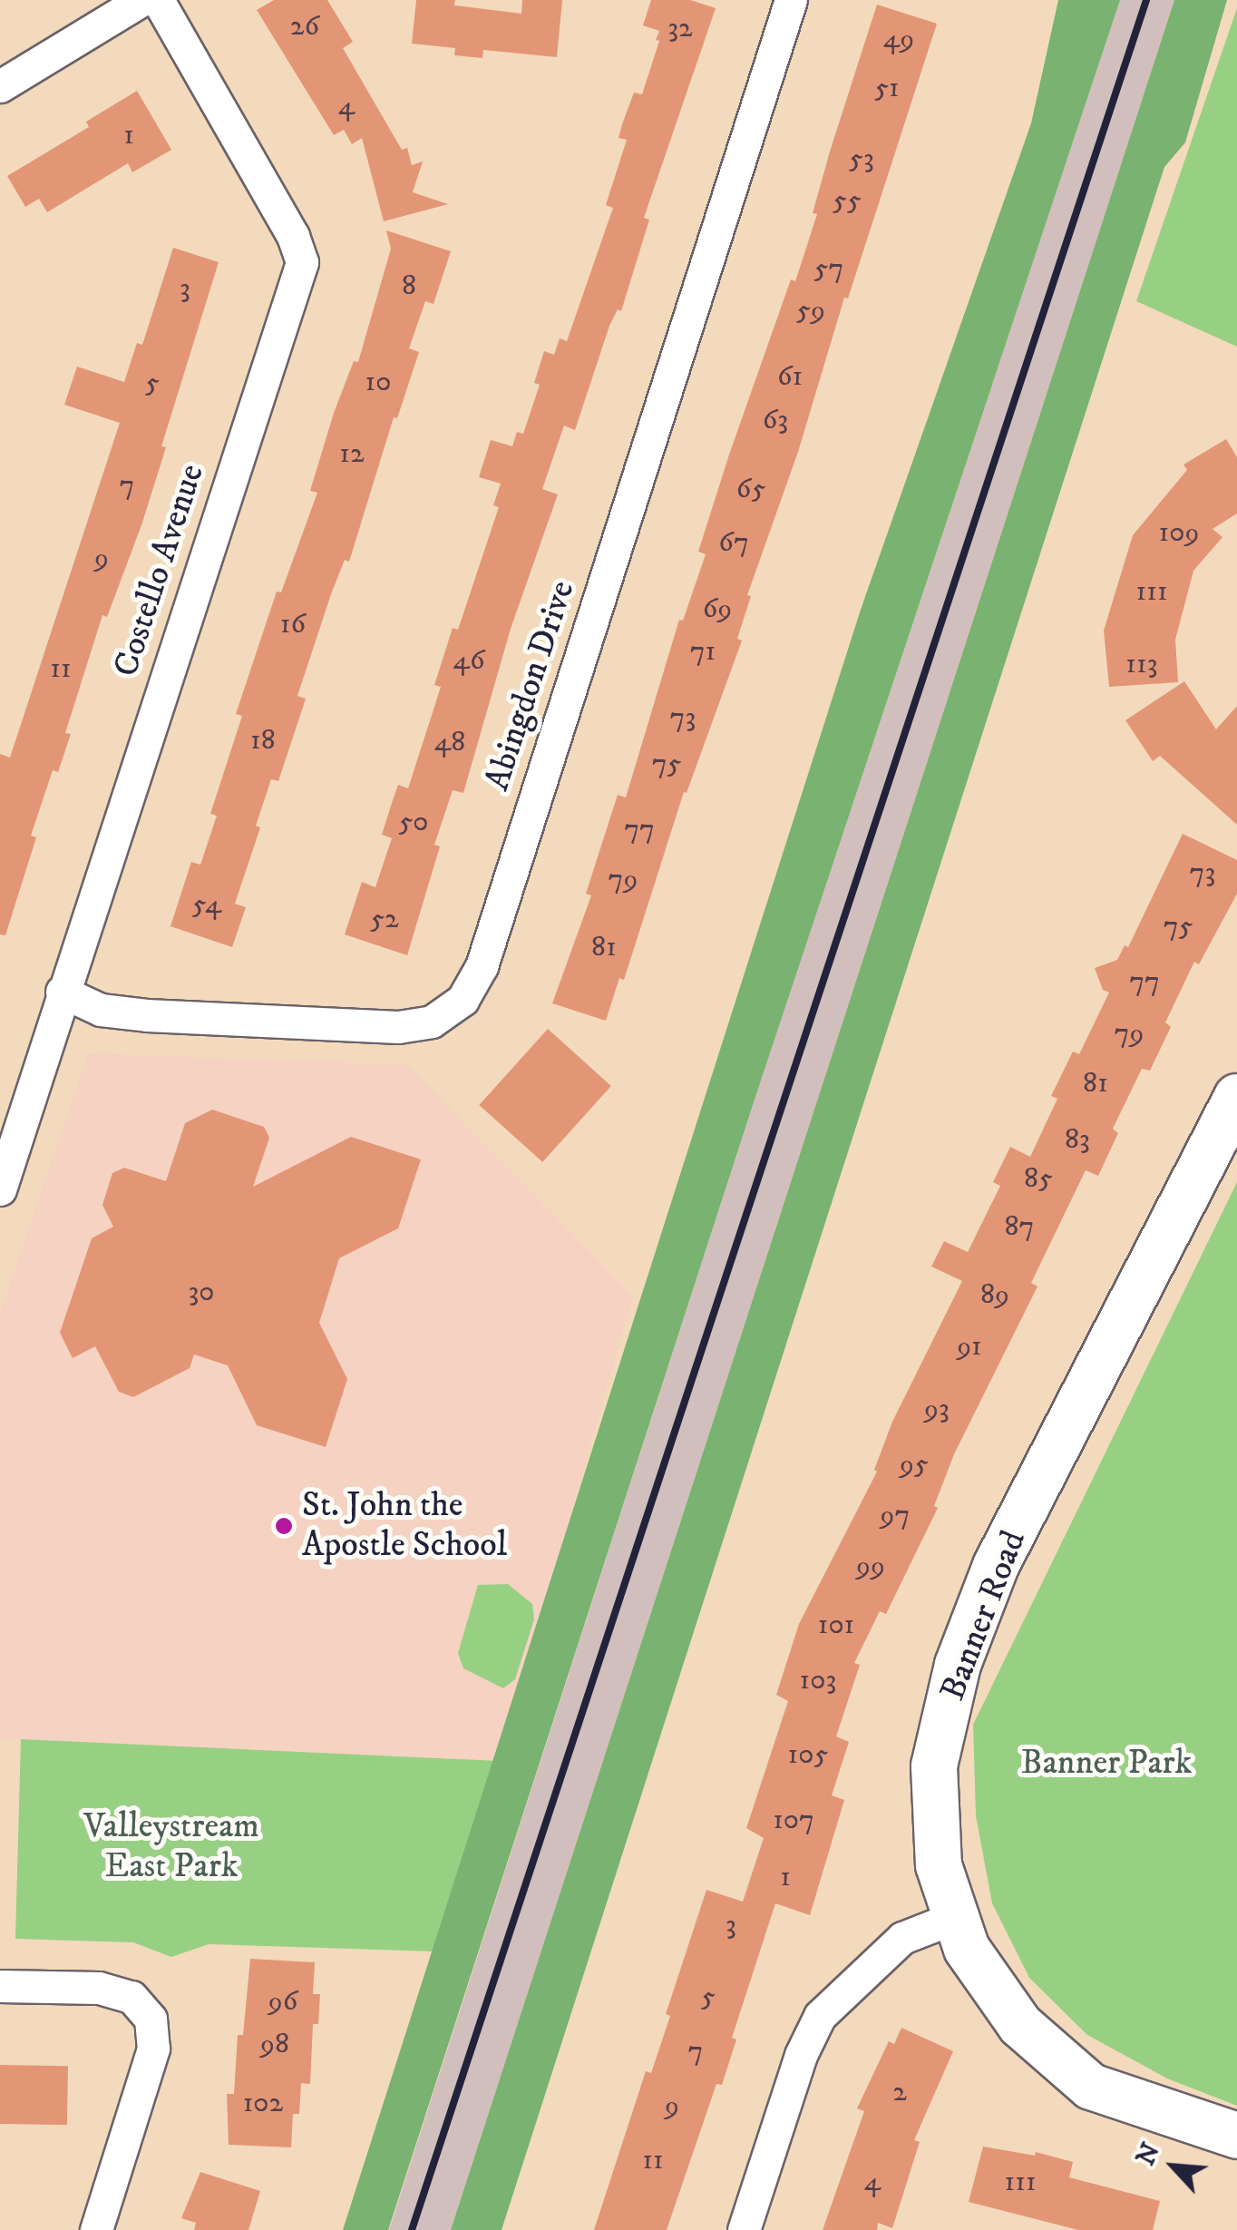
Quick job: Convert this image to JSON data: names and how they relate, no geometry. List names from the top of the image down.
{
  "streets": {
    "street": ["Costello Avenue", "Abingdon Drive", "Banner Road"]
  },
  "crossings": [
    ["Costello Avenue", "Abingdon Drive"]
  ],
  "parks": ["Banner Park", "Valleystream East Park"],
  "places": ["St. John the Apostle School"],
  "house_numbers": [
    "26",
    "32",
    "49",
    "51",
    "4",
    "1",
    "53",
    "55",
    "57",
    "8",
    "3",
    "59",
    "61",
    "10",
    "5",
    "63",
    "12",
    "7",
    "65",
    "109",
    "67",
    "9",
    "111",
    "69",
    "16",
    "71",
    "46",
    "113",
    "11",
    "73",
    "18",
    "48",
    "75",
    "50",
    "77",
    "73",
    "79",
    "54",
    "52",
    "75",
    "81",
    "77",
    "79",
    "81",
    "83",
    "85",
    "87",
    "30",
    "89",
    "91",
    "93",
    "95",
    "97",
    "99",
    "101",
    "103",
    "105",
    "107",
    "1",
    "3",
    "5",
    "96",
    "98",
    "7",
    "2",
    "102",
    "9",
    "11",
    "4",
    "111"
  ],
  "north": "top left"
}
